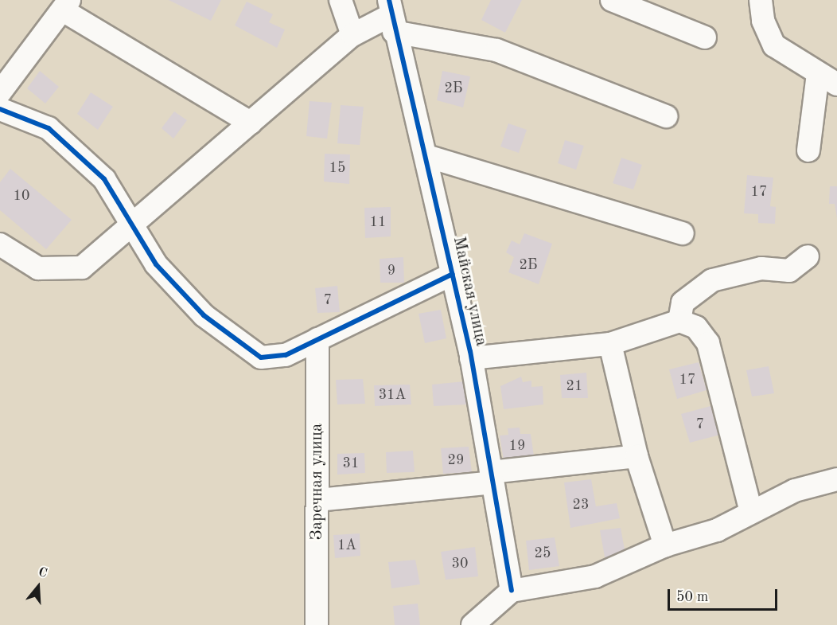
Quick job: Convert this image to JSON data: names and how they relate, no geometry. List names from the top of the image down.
{
  "streets": {
    "street": ["Майская улица", "Заречная улица"]
  },
  "house_numbers": [
    "2Б",
    "15",
    "17",
    "10",
    "11",
    "2Б",
    "9",
    "7",
    "17",
    "21",
    "31А",
    "7",
    "19",
    "29",
    "31",
    "23",
    "1А",
    "25",
    "30"
  ],
  "scale_bar": "50 m",
  "north": "top"
}
